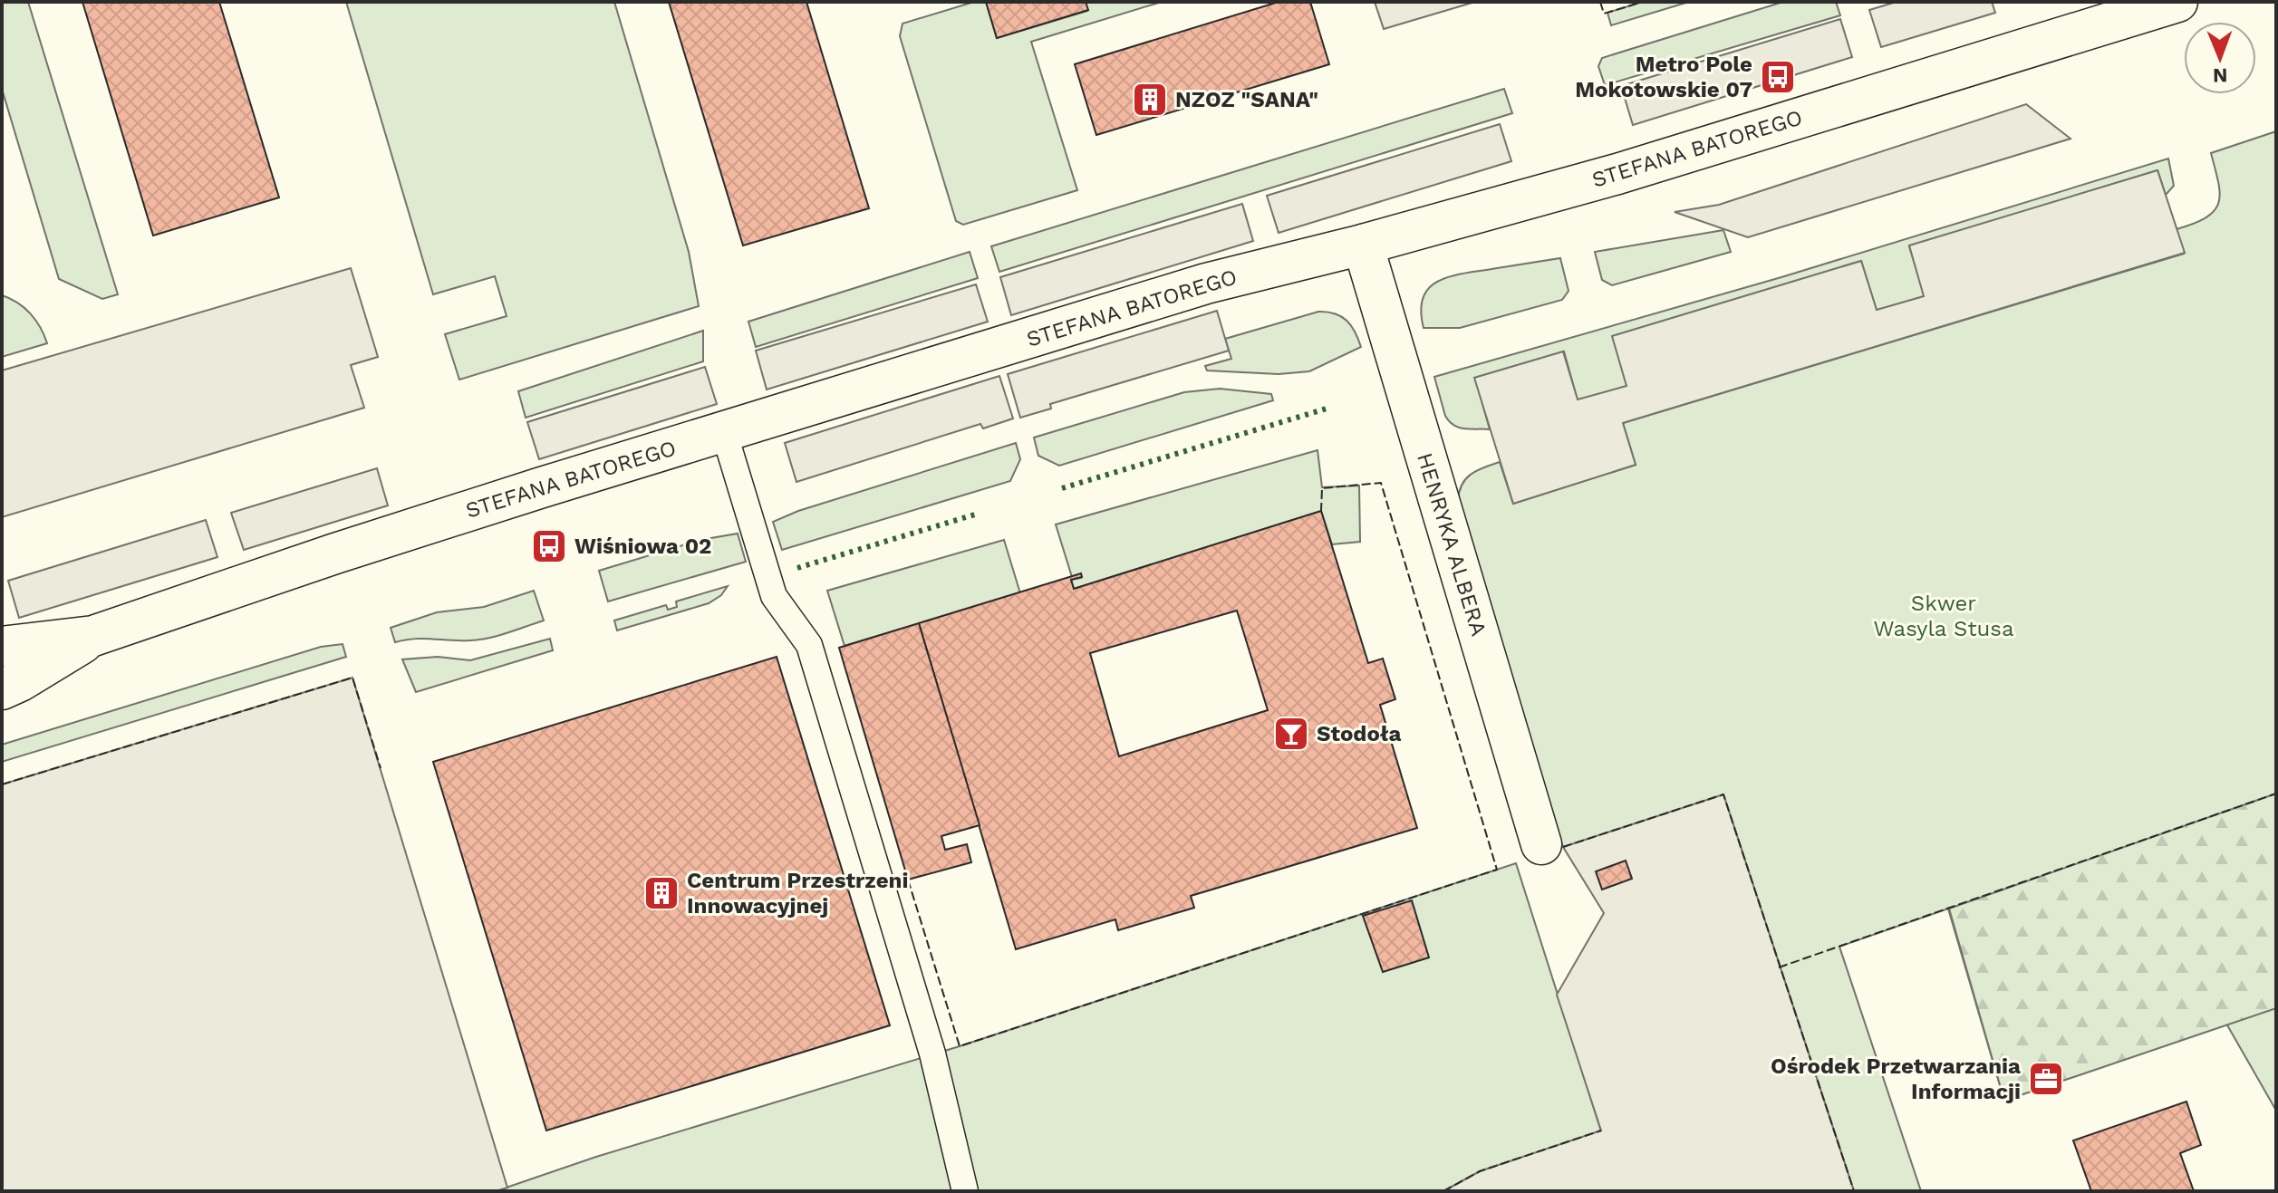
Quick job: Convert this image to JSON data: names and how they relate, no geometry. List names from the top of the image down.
{
  "streets": {
    "street": ["STEFANA BATOREGO", "HENRYKA ALBERA"]
  },
  "crossings": [
    ["STEFANA BATOREGO", "HENRYKA ALBERA"]
  ],
  "parks": ["Skwer Wasyla Stusa"],
  "places": {
    "bus stop": ["Metro Pole Mokotowskie 07", "Wiśniowa 02"],
    "building": ["NZOZ \"SANA\"", "Centrum Przestrzeni Innowacyjnej"],
    "bar": ["Stodoła"],
    "office": ["Ośrodek Przetwarzania Informacji"]
  },
  "north": "bottom"
}
